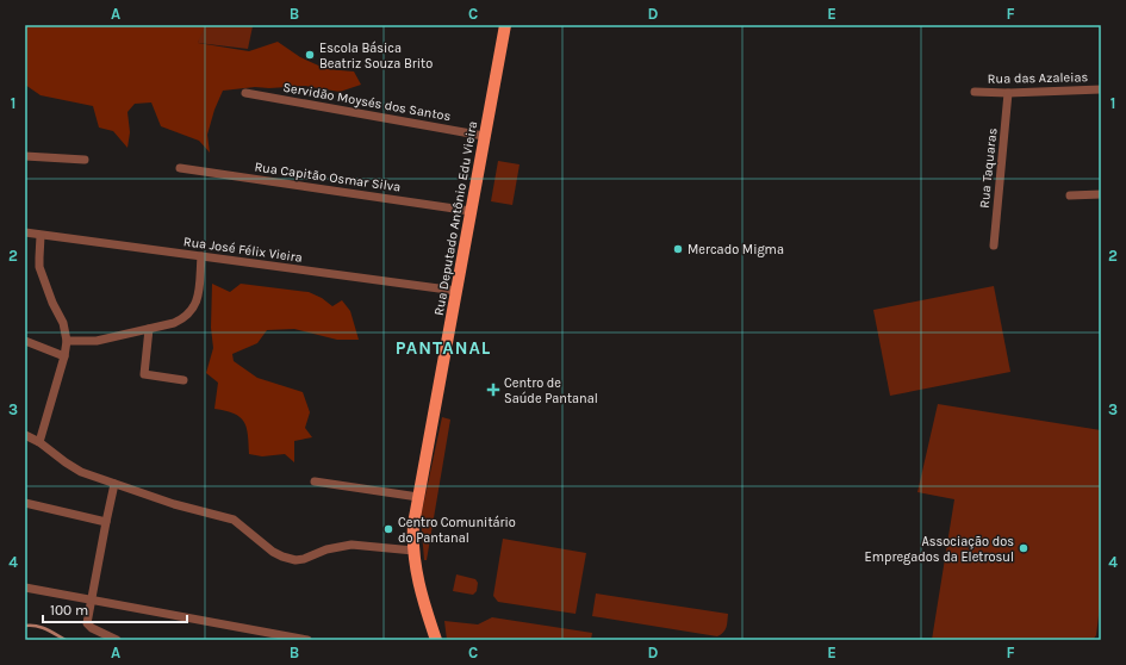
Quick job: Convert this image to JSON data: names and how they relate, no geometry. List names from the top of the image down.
{
  "streets": {
    "main road": ["Rua Deputado Antônio Edu Vieira"],
    "street": [
      "Rua das Azaleias",
      "Servidão Moysés dos Santos",
      "Rua Taquaras",
      "Rua Capitão Osmar Silva",
      "Rua José Félix Vieira"
    ]
  },
  "crossings": [
    ["Rua das Azaleias", "Rua Taquaras"],
    ["Servidão Moysés dos Santos", "Rua Deputado Antônio Edu Vieira"],
    ["Rua Capitão Osmar Silva", "Rua Deputado Antônio Edu Vieira"],
    ["Rua Deputado Antônio Edu Vieira", "Rua José Félix Vieira"]
  ],
  "districts": ["PANTANAL"],
  "places": {
    "other": [
      "Escola Básica Beatriz Souza Brito",
      "Mercado Migma",
      "Centro Comunitário do Pantanal",
      "Associação dos Empregados da Eletrosul"
    ],
    "health": ["Centro de Saúde Pantanal"]
  },
  "scale_bar": "100 m",
  "grid": {
    "columns": [
      "A",
      "B",
      "C",
      "D",
      "E",
      "F"
    ],
    "rows": [
      "1",
      "2",
      "3",
      "4"
    ]
  }
}
